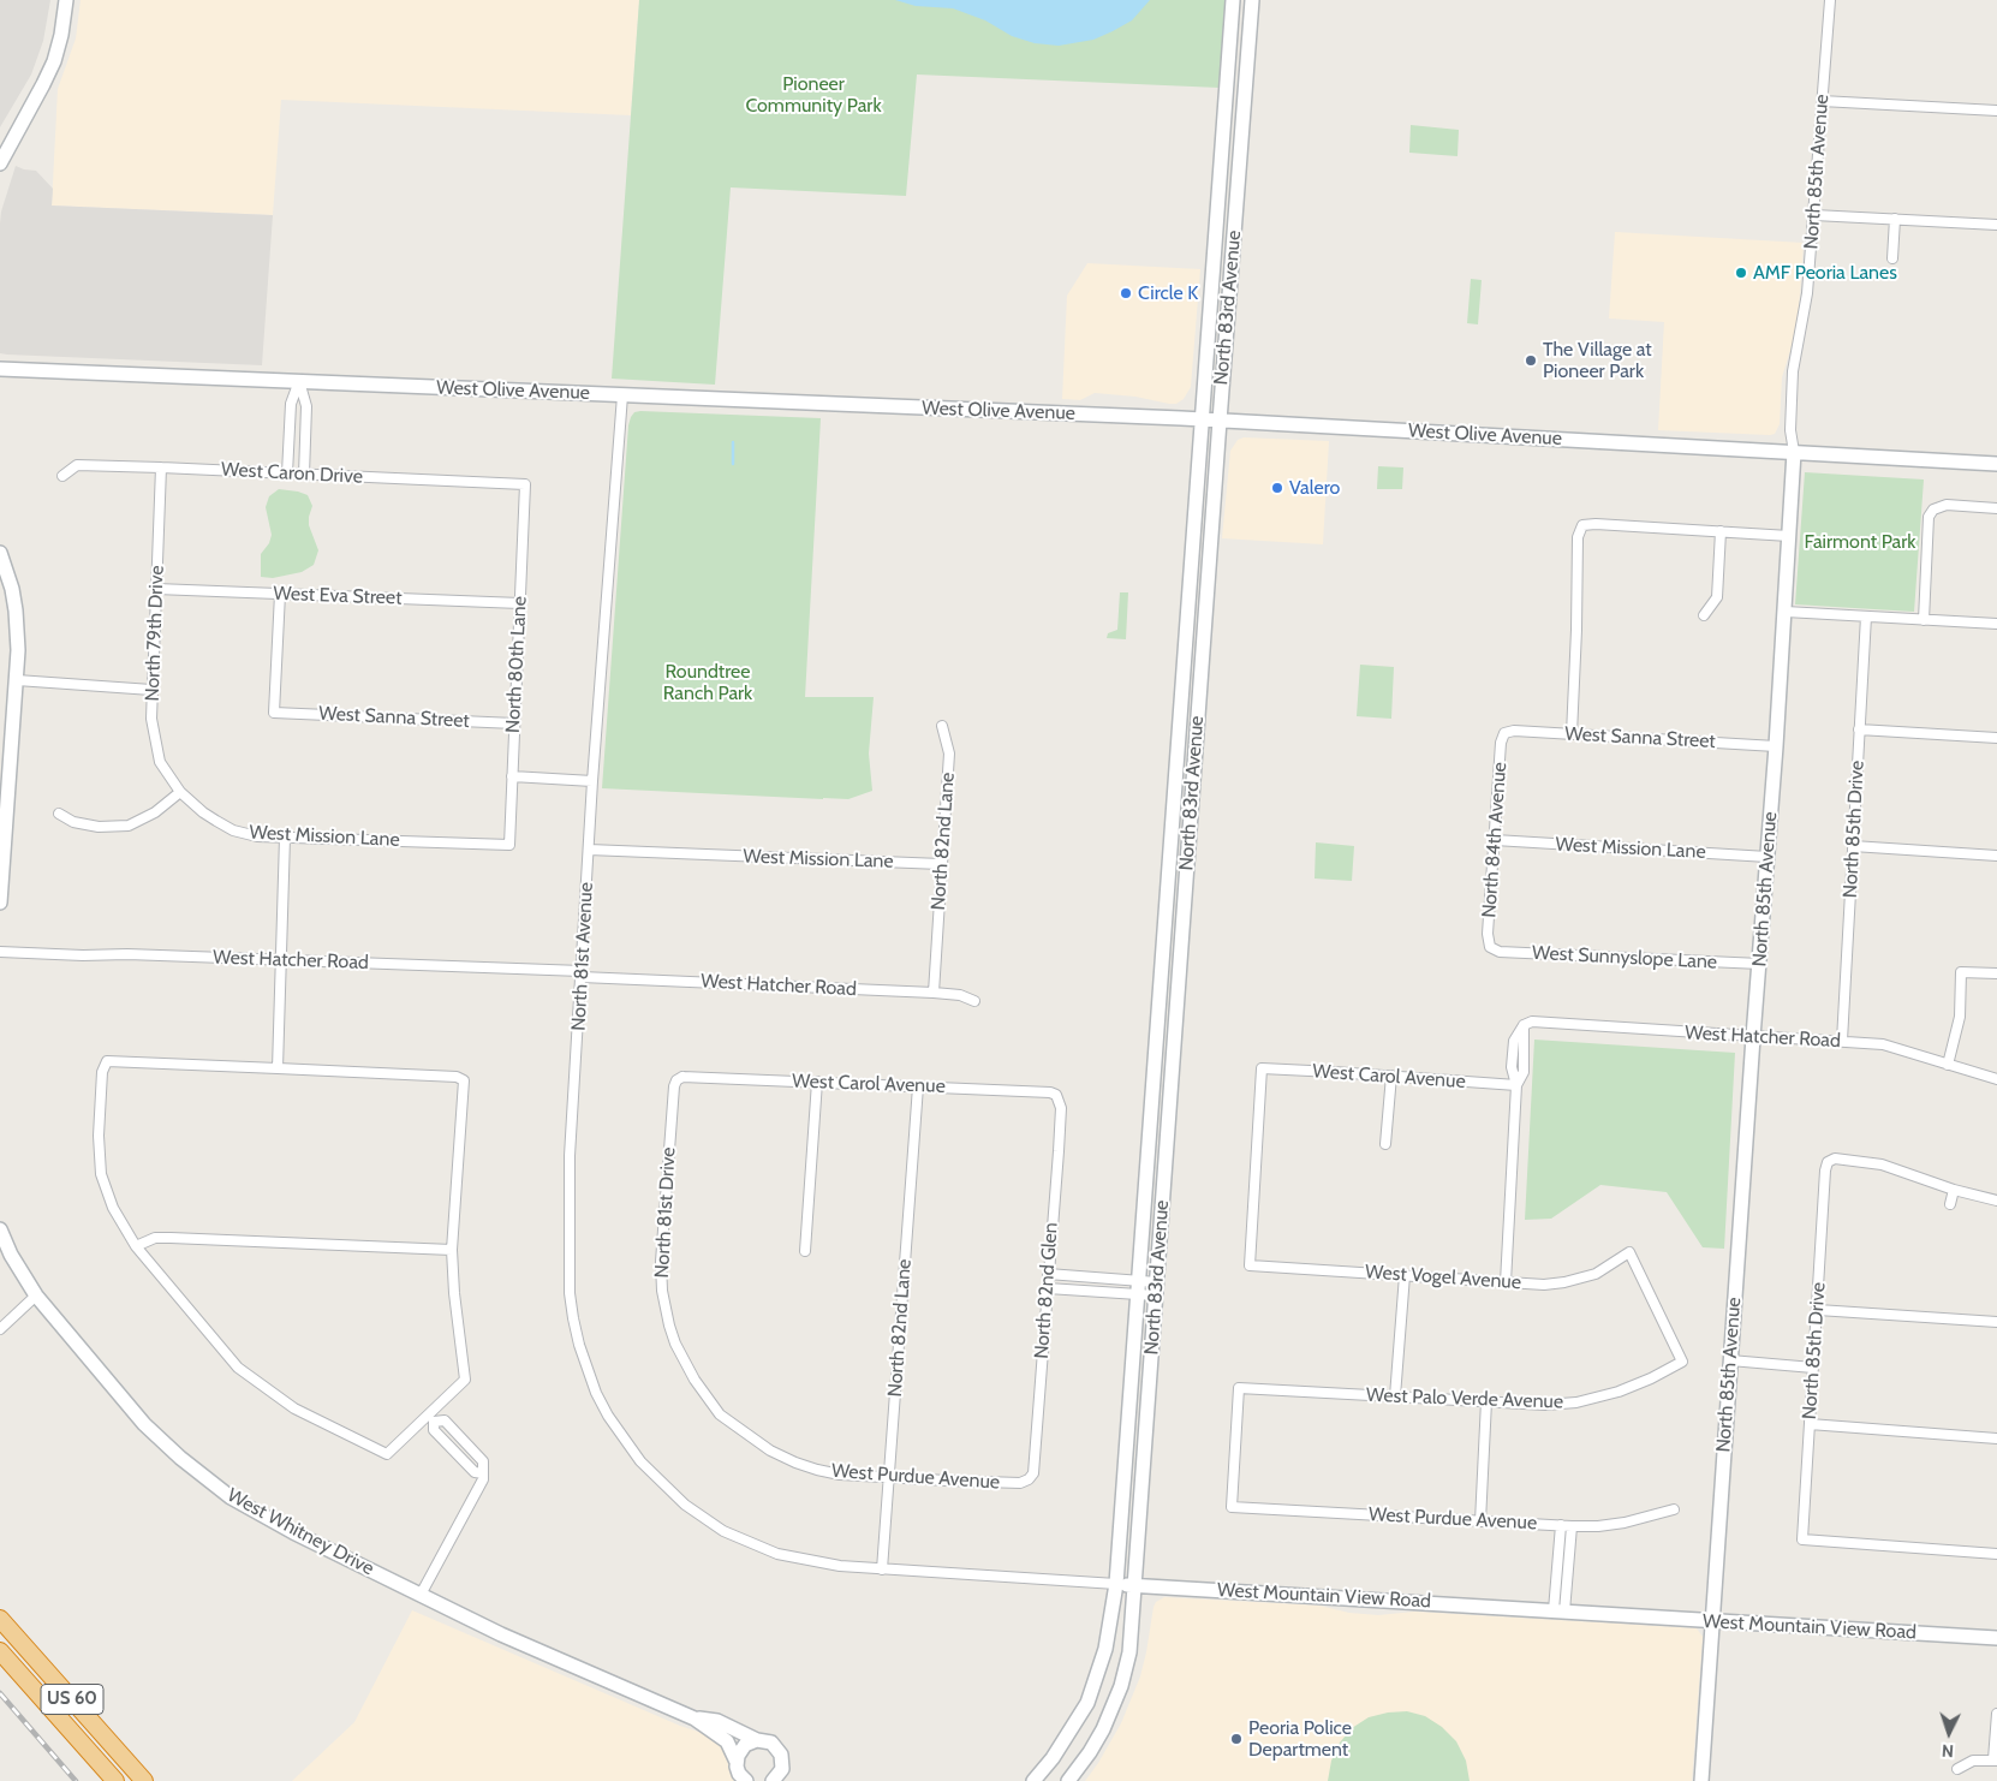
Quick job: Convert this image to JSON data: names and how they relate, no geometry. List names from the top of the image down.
{
  "streets": {
    "highway": ["US 60"],
    "main road": [
      "North 85th Avenue",
      "North 83rd Avenue",
      "West Olive Avenue",
      "West Whitney Drive",
      "West Mountain View Road"
    ],
    "street": [
      "West Caron Drive",
      "West Eva Street",
      "North 79th Drive",
      "North 80th Lane",
      "West Sanna Street",
      "North 85th Drive",
      "West Mission Lane",
      "North 84th Avenue",
      "North 82nd Lane",
      "North 81st Avenue",
      "West Sunnyslope Lane",
      "West Hatcher Road",
      "West Carol Avenue",
      "North 81st Drive",
      "West Vogel Avenue",
      "North 82nd Glen",
      "West Palo Verde Avenue",
      "West Purdue Avenue"
    ]
  },
  "crossings": [
    ["North 85th Avenue", "West Olive Avenue"],
    ["North 85th Avenue", "West Sanna Street"],
    ["North 85th Avenue", "West Mission Lane"],
    ["North 85th Avenue", "West Sunnyslope Lane"],
    ["North 85th Avenue", "West Hatcher Road"],
    ["North 85th Avenue", "West Mountain View Road"],
    ["North 83rd Avenue", "West Olive Avenue"],
    ["North 83rd Avenue", "West Mountain View Road"],
    ["West Olive Avenue", "North 81st Avenue"],
    ["West Caron Drive", "North 79th Drive"],
    ["West Caron Drive", "North 80th Lane"],
    ["West Eva Street", "North 79th Drive"],
    ["West Eva Street", "North 80th Lane"],
    ["West Eva Street", "West Sanna Street"],
    ["North 79th Drive", "West Mission Lane"],
    ["North 80th Lane", "West Sanna Street"],
    ["North 80th Lane", "West Mission Lane"],
    ["West Sanna Street", "North 84th Avenue"],
    ["North 85th Drive", "West Hatcher Road"],
    ["West Mission Lane", "North 84th Avenue"],
    ["West Mission Lane", "North 82nd Lane"],
    ["West Mission Lane", "North 81st Avenue"],
    ["North 84th Avenue", "West Sunnyslope Lane"],
    ["North 82nd Lane", "West Hatcher Road"],
    ["North 82nd Lane", "West Carol Avenue"],
    ["North 82nd Lane", "West Purdue Avenue"],
    ["North 82nd Lane", "West Mountain View Road"],
    ["North 81st Avenue", "West Hatcher Road"],
    ["North 81st Avenue", "West Mountain View Road"],
    ["West Hatcher Road", "West Carol Avenue"],
    ["West Carol Avenue", "North 81st Drive"],
    ["West Carol Avenue", "West Vogel Avenue"],
    ["West Carol Avenue", "North 82nd Glen"],
    ["North 81st Drive", "West Purdue Avenue"],
    ["West Vogel Avenue", "West Palo Verde Avenue"],
    ["North 82nd Glen", "West Purdue Avenue"],
    ["West Palo Verde Avenue", "West Purdue Avenue"]
  ],
  "parks": ["Pioneer Community Park", "Fairmont Park", "Roundtree Ranch Park"],
  "places": [
    "AMF Peoria Lanes",
    "Circle K",
    "The Village at Pioneer Park",
    "Valero",
    "Peoria Police Department"
  ],
  "north": "bottom"
}
